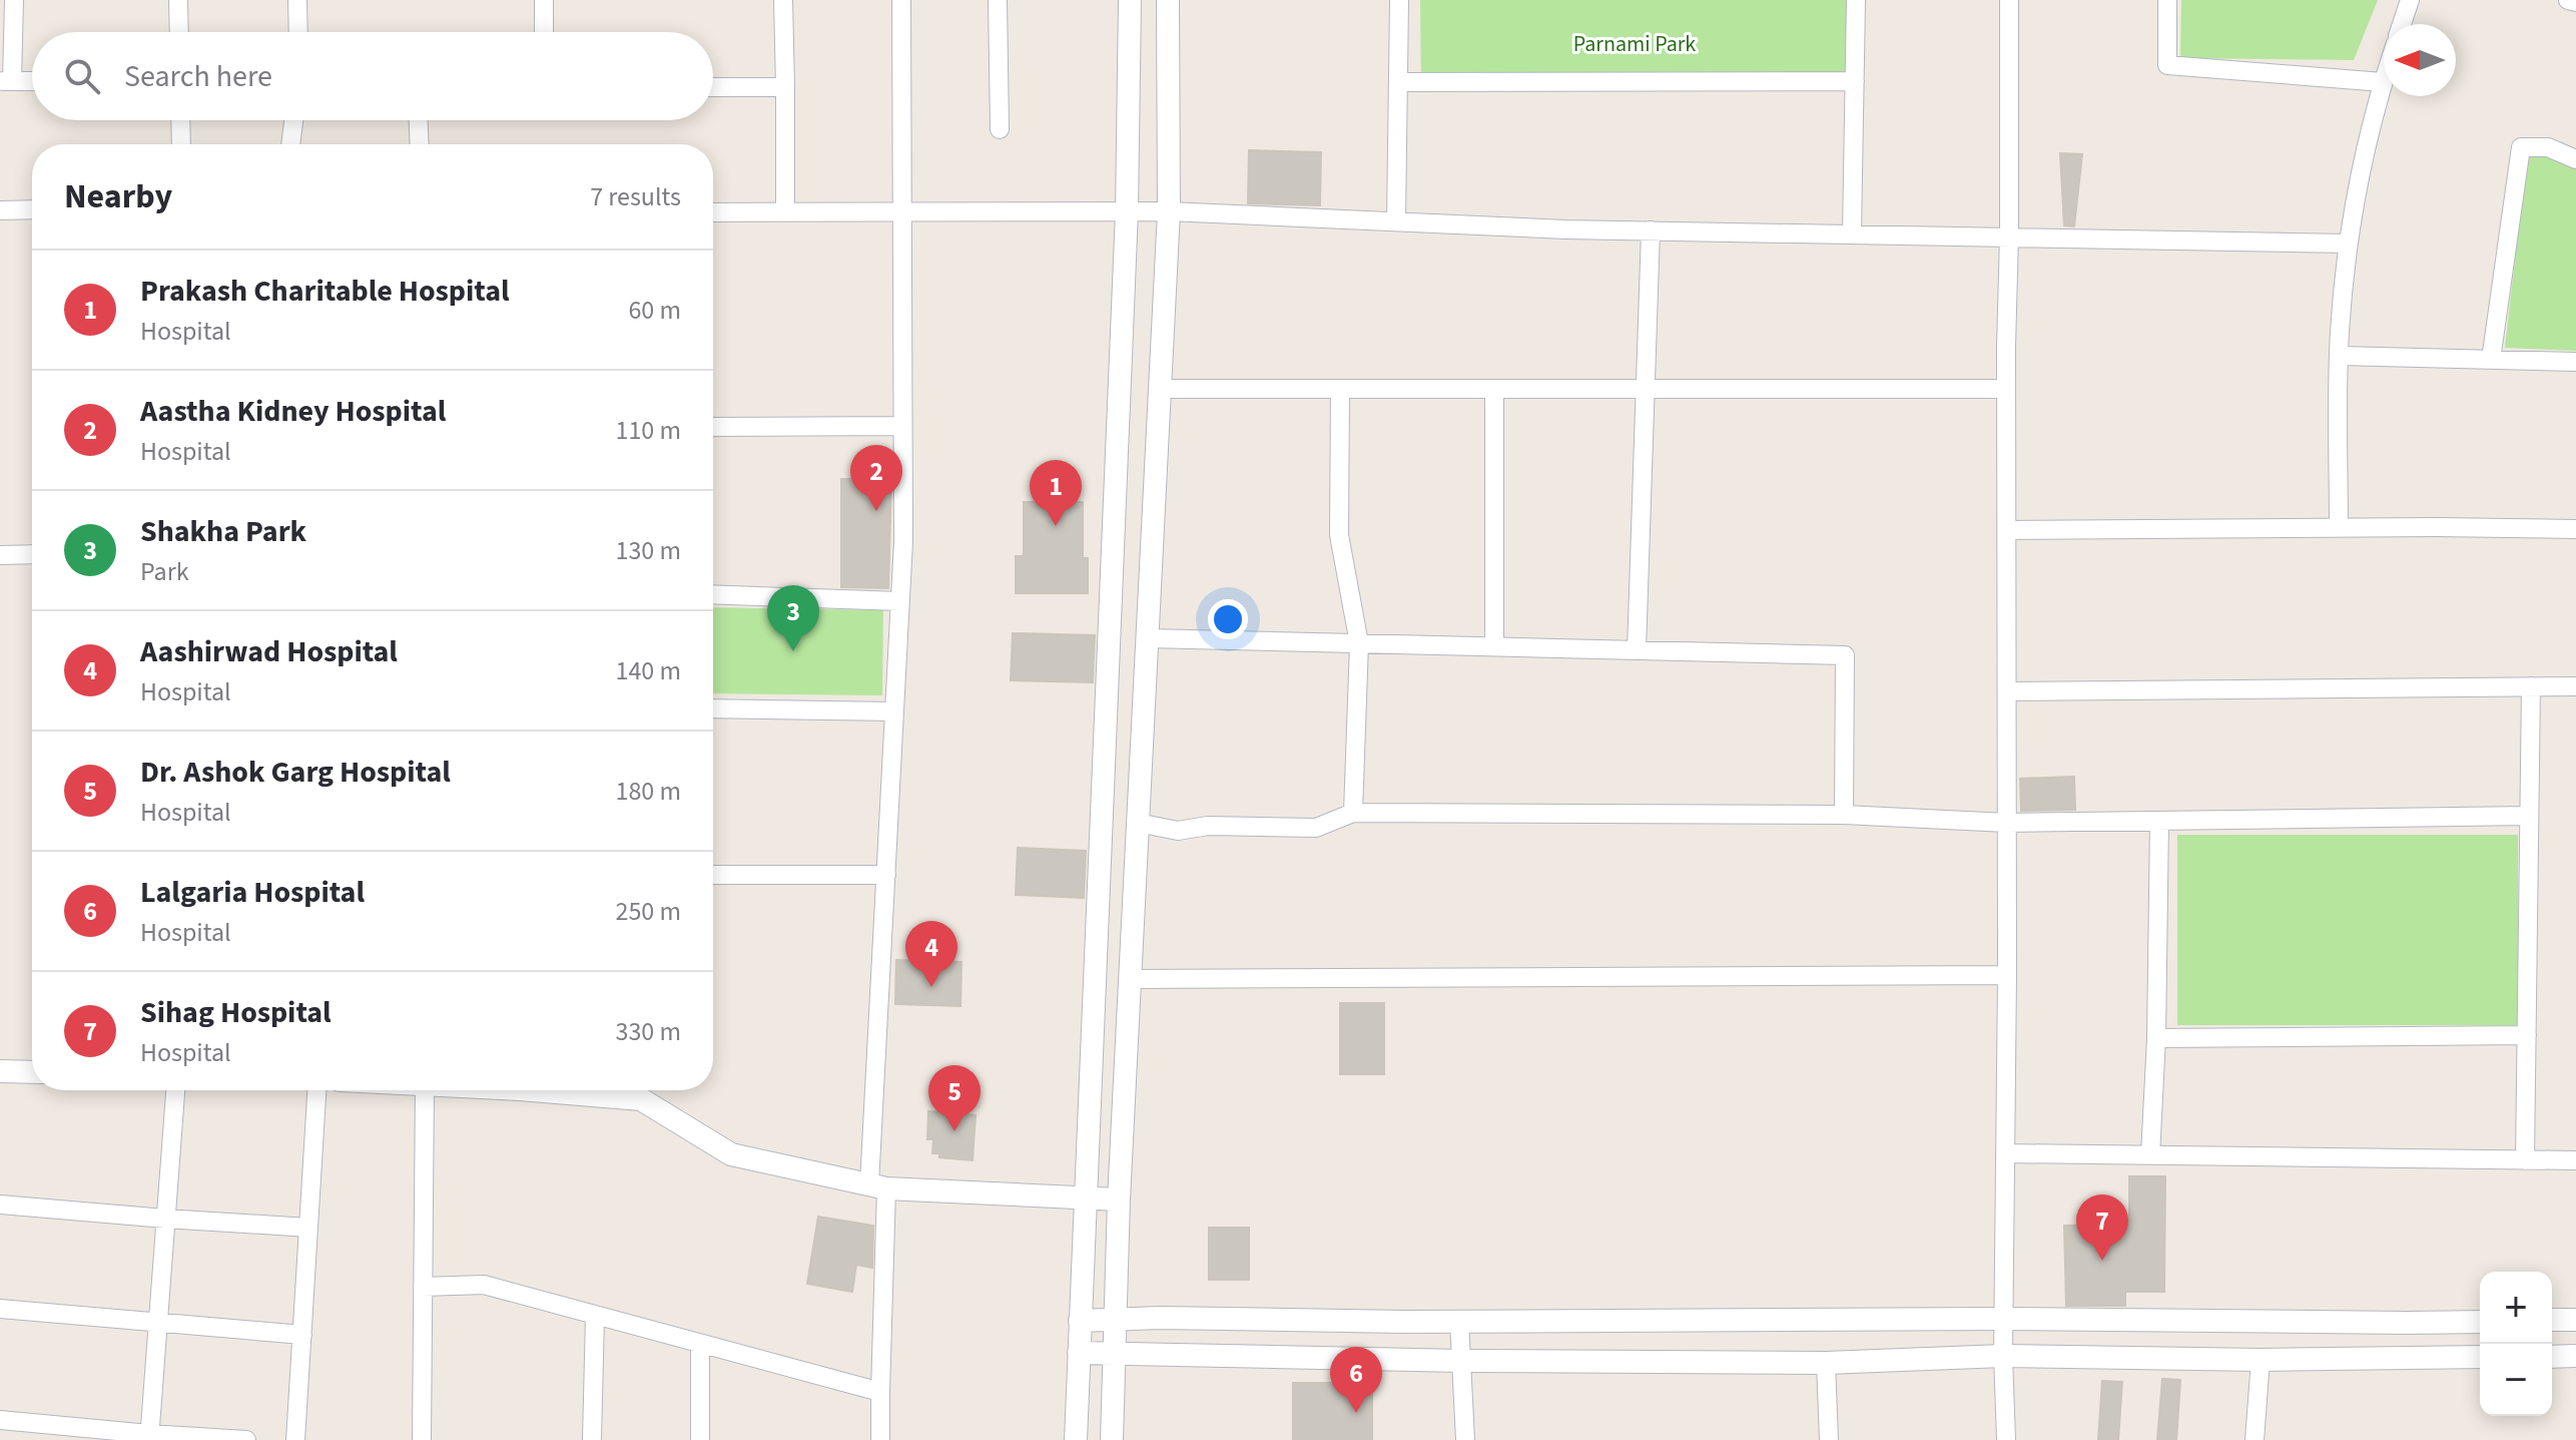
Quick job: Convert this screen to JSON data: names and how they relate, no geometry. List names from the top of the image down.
{
  "parks": ["Parnami Park"],
  "north": "left",
  "page": {
    "search": "Search here",
    "heading": ["Nearby", "7 results"],
    "list": [
      {
        "mark": "1",
        "name": "Prakash Charitable Hospital",
        "note": "Hospital",
        "value": "60 m"
      },
      {
        "mark": "2",
        "name": "Aastha Kidney Hospital",
        "note": "Hospital",
        "value": "110 m"
      },
      {
        "mark": "3",
        "name": "Shakha Park",
        "note": "Park",
        "value": "130 m"
      },
      {
        "mark": "4",
        "name": "Aashirwad Hospital",
        "note": "Hospital",
        "value": "140 m"
      },
      {
        "mark": "5",
        "name": "Dr. Ashok Garg Hospital",
        "note": "Hospital",
        "value": "180 m"
      },
      {
        "mark": "6",
        "name": "Lalgaria Hospital",
        "note": "Hospital",
        "value": "250 m"
      },
      {
        "mark": "7",
        "name": "Sihag Hospital",
        "note": "Hospital",
        "value": "330 m"
      }
    ],
    "pins": [
      "2",
      "1",
      "3",
      "4",
      "5",
      "7",
      "6"
    ],
    "map_buttons": ["+", "−"]
  }
}
